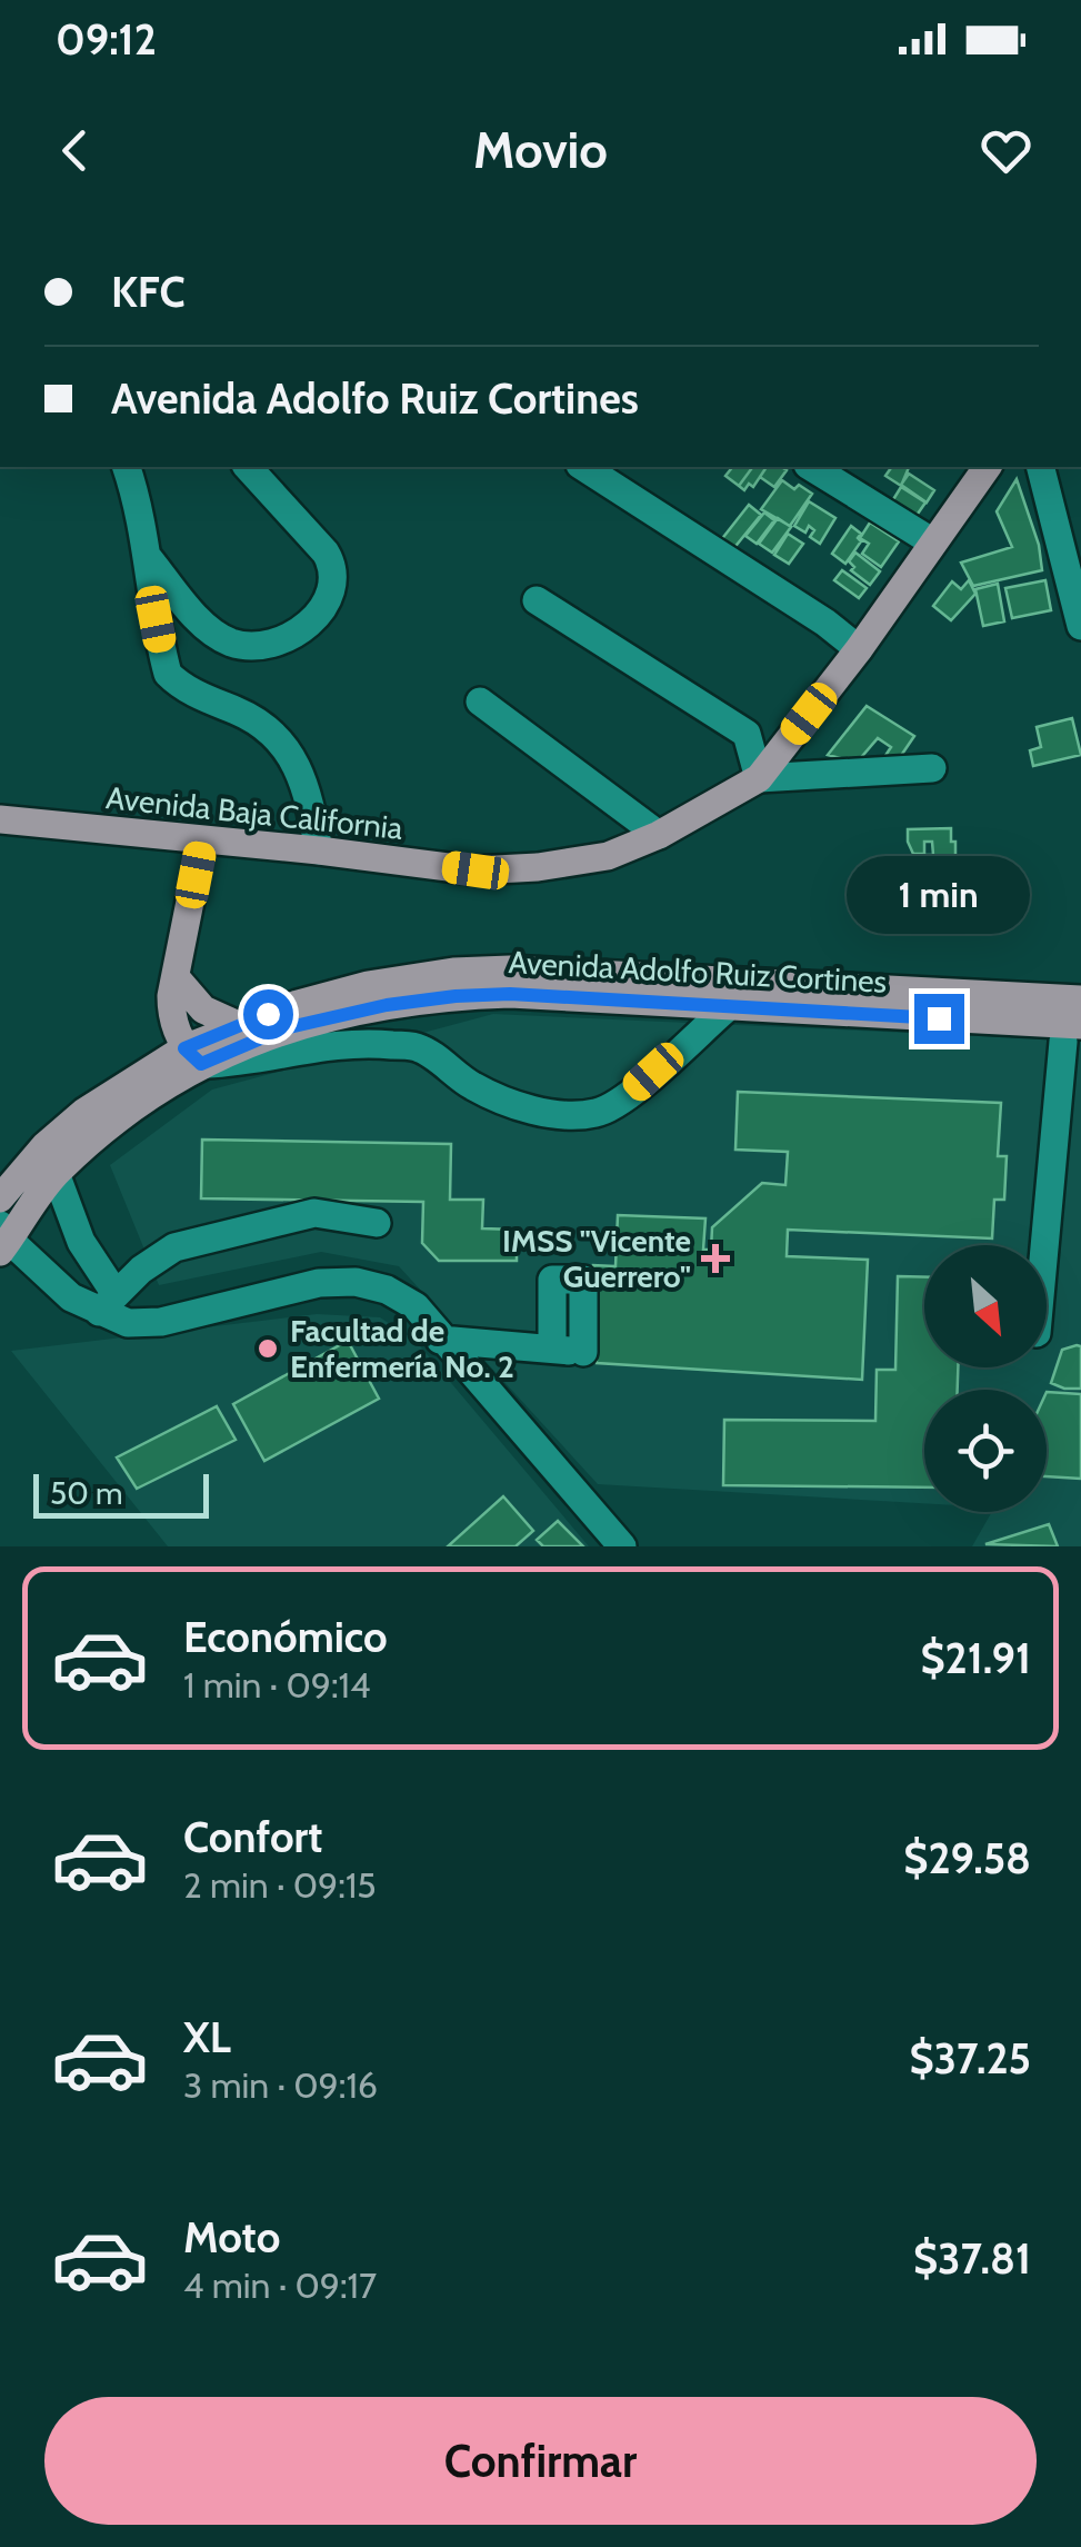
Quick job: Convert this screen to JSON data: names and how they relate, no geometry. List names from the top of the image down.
{
  "streets": {
    "main road": ["Avenida Baja California", "Avenida Adolfo Ruiz Cortines"]
  },
  "places": {
    "health": ["IMSS \"Vicente Guerrero\""],
    "other": ["Facultad de Enfermería No. 2"]
  },
  "scale_bar": "50 m",
  "north": "bottom right",
  "page": {
    "status": "09:12",
    "header": "Movio",
    "banner": ["KFC", "Avenida Adolfo Ruiz Cortines"],
    "bubble": "1 min",
    "scale": "50 m",
    "list": [
      {
        "name": "Económico",
        "note": "1 min · 09:14",
        "value": "$21.91"
      },
      {
        "name": "Confort",
        "note": "2 min · 09:15",
        "value": "$29.58"
      },
      {
        "name": "XL",
        "note": "3 min · 09:16",
        "value": "$37.25"
      },
      {
        "name": "Moto",
        "note": "4 min · 09:17",
        "value": "$37.81"
      }
    ],
    "buttons": "Confirmar"
  }
}
